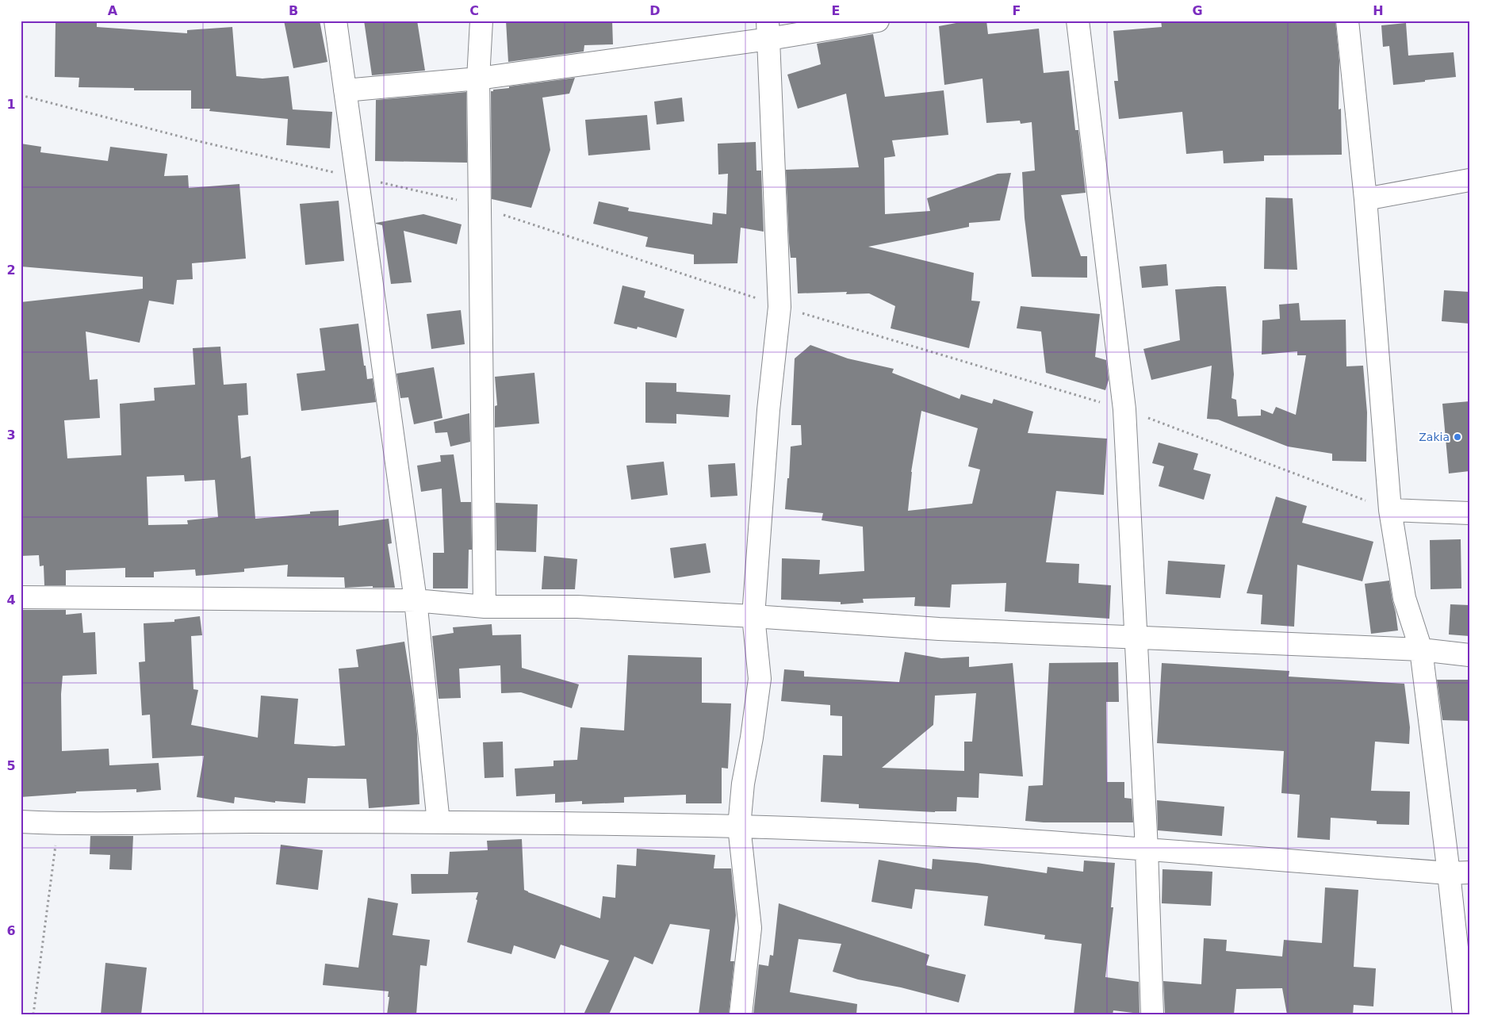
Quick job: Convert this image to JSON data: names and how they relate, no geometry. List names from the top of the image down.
{
  "places": ["Zakia"],
  "grid": {
    "columns": [
      "A",
      "B",
      "C",
      "D",
      "E",
      "F",
      "G",
      "H"
    ],
    "rows": [
      "1",
      "2",
      "3",
      "4",
      "5",
      "6"
    ]
  }
}
